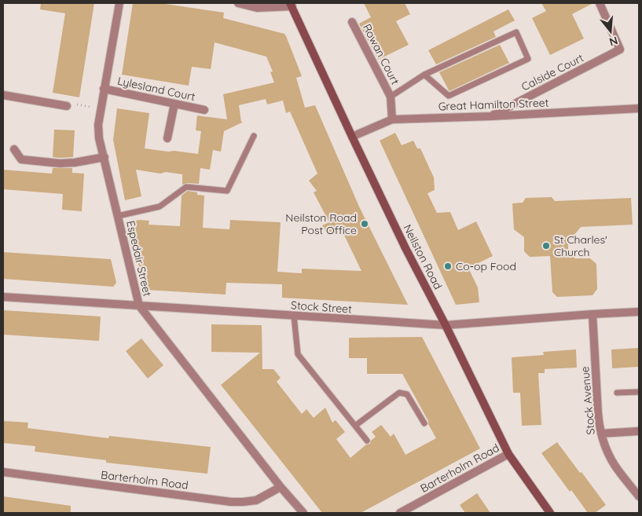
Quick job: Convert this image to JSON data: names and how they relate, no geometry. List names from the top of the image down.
{
  "streets": {
    "main road": ["Neilston Road"],
    "street": [
      "Rowan Court",
      "Calside Court",
      "Lylesland Court",
      "Great Hamilton Street",
      "Espedair Street",
      "Stock Street",
      "Stock Avenue",
      "Barterholm Road"
    ]
  },
  "crossings": [
    ["Rowan Court", "Great Hamilton Street"],
    ["Calside Court", "Great Hamilton Street"],
    ["Lylesland Court", "Espedair Street"],
    ["Great Hamilton Street", "Neilston Road"],
    ["Neilston Road", "Stock Street"],
    ["Neilston Road", "Barterholm Road"],
    ["Espedair Street", "Stock Street"],
    ["Espedair Street", "Barterholm Road"],
    ["Stock Street", "Stock Avenue"]
  ],
  "places": ["Neilston Road Post Office", "St Charles' Church", "Co-op Food"],
  "north": "bottom"
}
